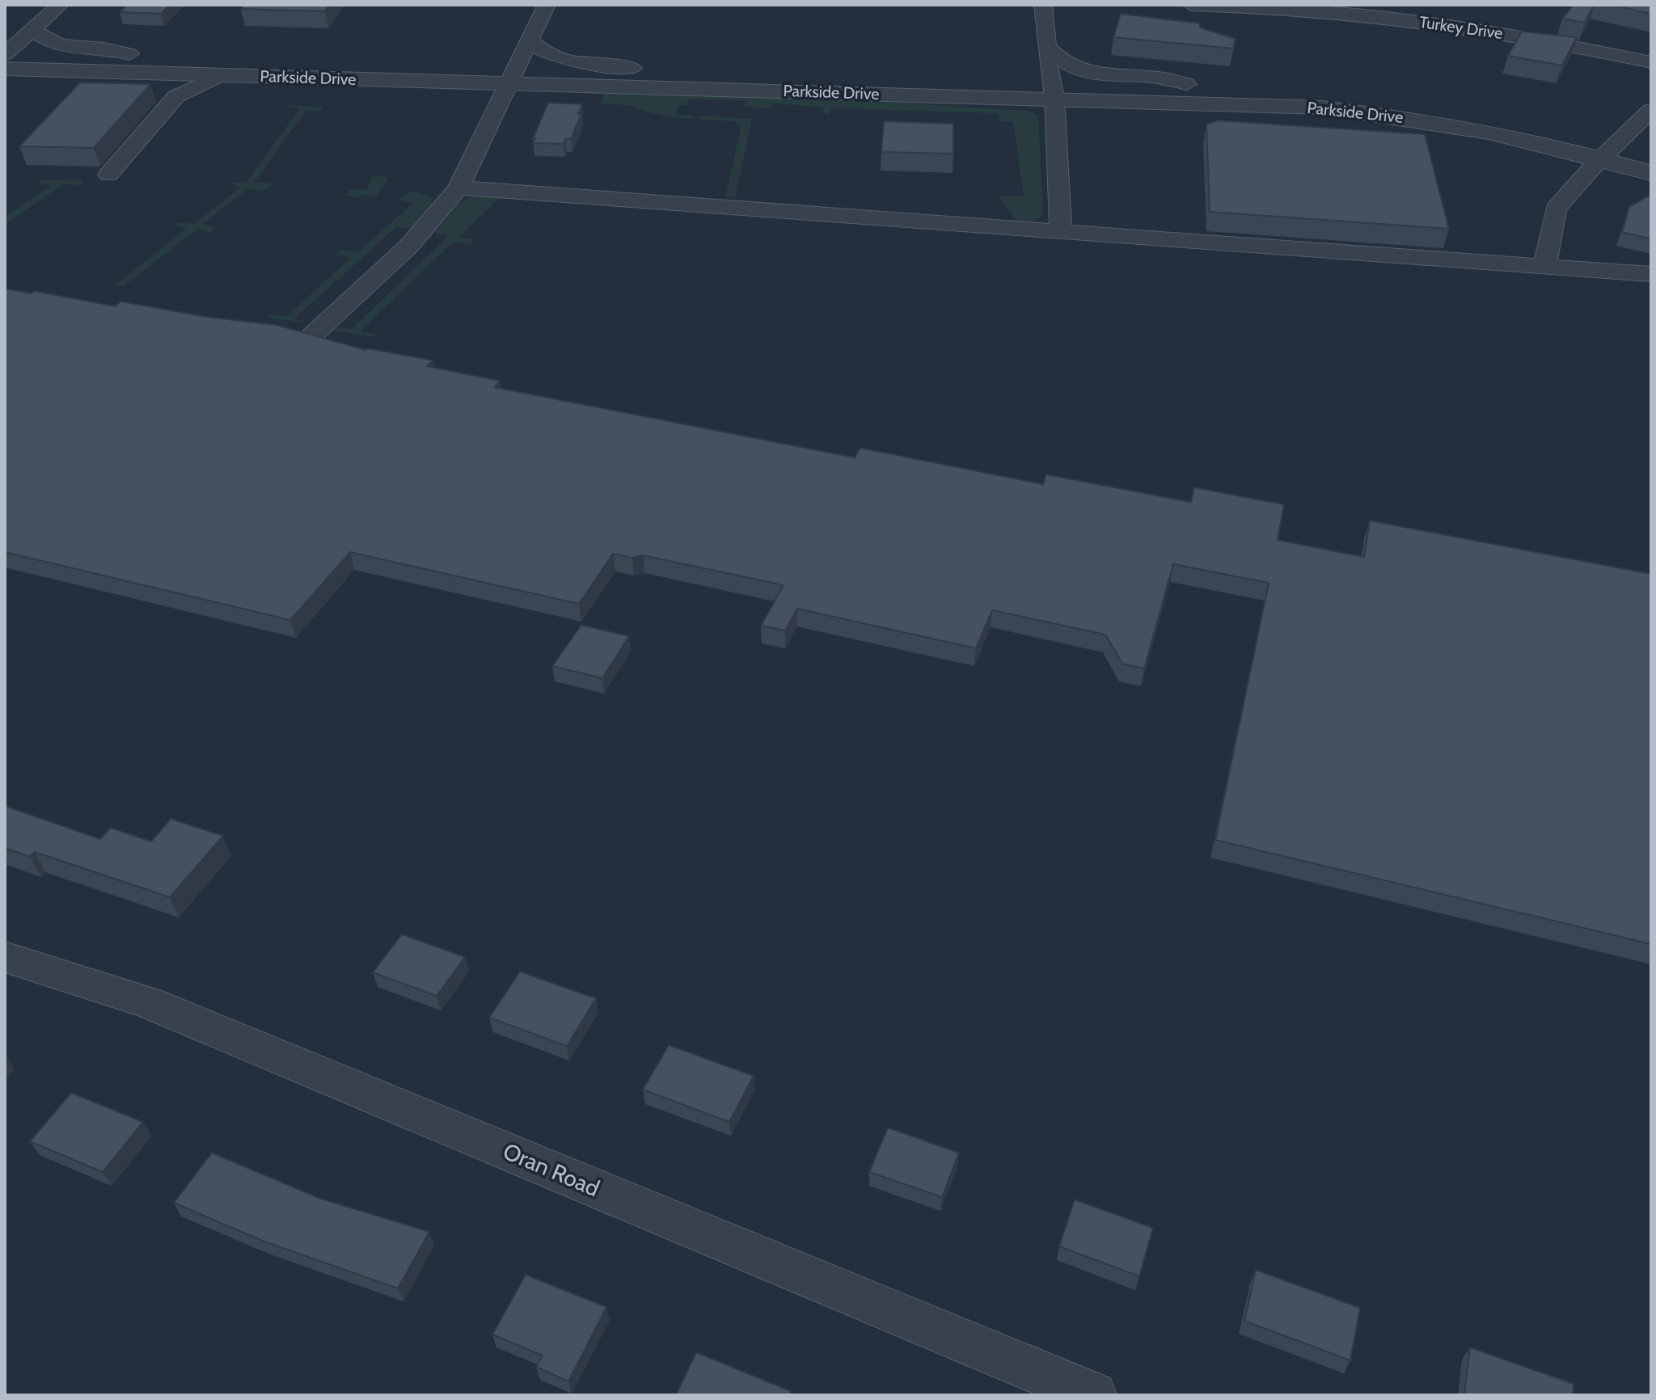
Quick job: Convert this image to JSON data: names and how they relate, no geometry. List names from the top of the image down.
{
  "streets": {
    "street": ["Turkey Drive", "Parkside Drive", "Oran Road"]
  }
}
